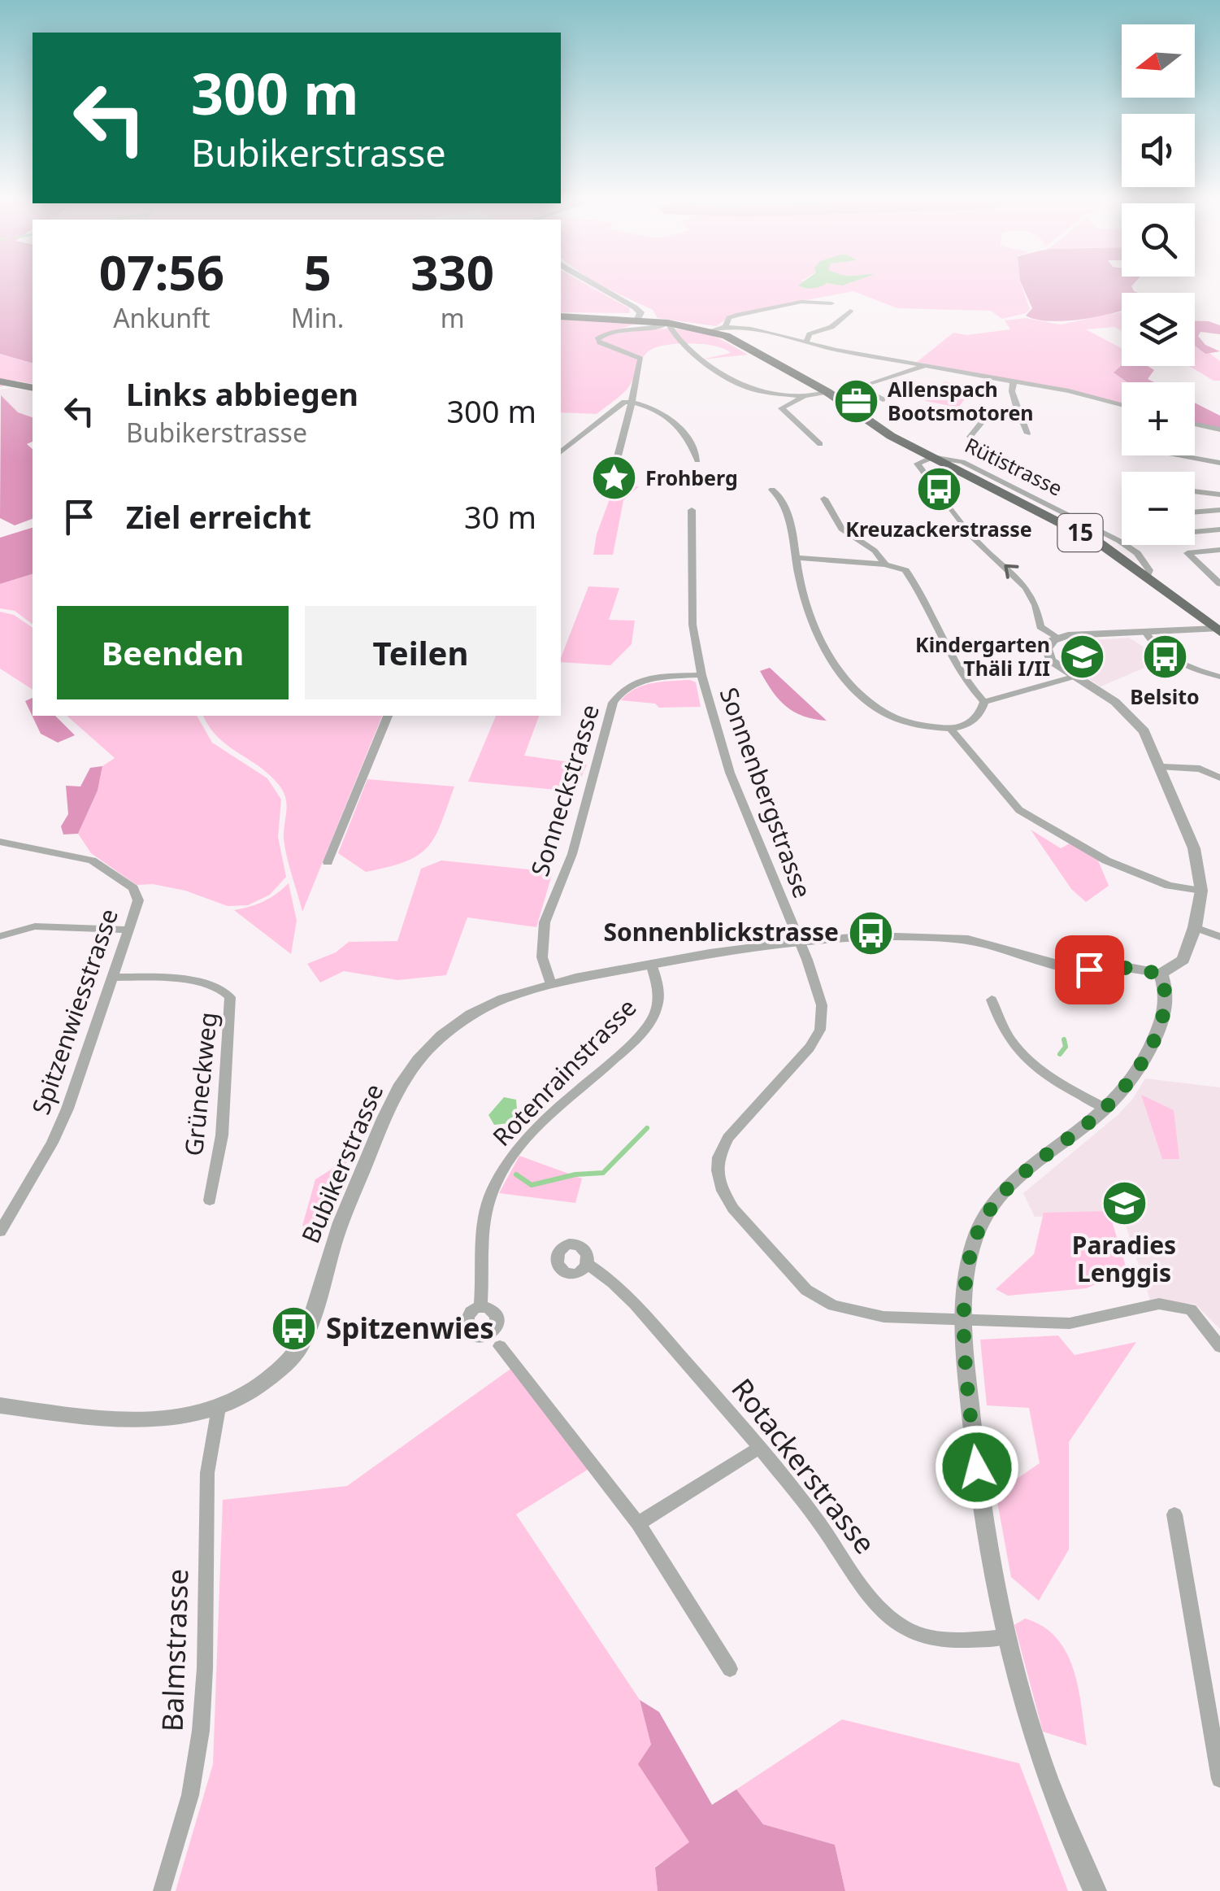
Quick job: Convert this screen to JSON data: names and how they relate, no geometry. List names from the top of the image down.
{
  "streets": {
    "main road": ["Rütistrasse", "15"],
    "street": [
      "Sonneckstrasse",
      "Sonnenbergstrasse",
      "Spitzenwiesstrasse",
      "Rotenrainstrasse",
      "Grüneckweg",
      "Bubikerstrasse",
      "Rotackerstrasse",
      "Balmstrasse"
    ]
  },
  "crossings": [
    ["Sonneckstrasse", "Sonnenbergstrasse"],
    ["Sonneckstrasse", "Bubikerstrasse"],
    ["Sonnenbergstrasse", "Bubikerstrasse"],
    ["Spitzenwiesstrasse", "Grüneckweg"],
    ["Rotenrainstrasse", "Bubikerstrasse"],
    ["Bubikerstrasse", "Balmstrasse"]
  ],
  "places": {
    "office": ["Allenspach Bootsmotoren"],
    "place": ["Frohberg"],
    "bus stop": [
      "Kreuzackerstrasse",
      "Belsito",
      "Sonnenblickstrasse",
      "Spitzenwies"
    ],
    "school or university": ["Kindergarten Thäli I/II", "Paradies Lenggis"]
  },
  "north": "left",
  "page": {
    "map_buttons": ["+", "−"],
    "turn": ["300 m", "Bubikerstrasse"],
    "eta": [
      "07:56",
      "Ankunft",
      "5",
      "Min.",
      "330",
      "m"
    ],
    "list": [
      {
        "name": "Links abbiegen",
        "note": "Bubikerstrasse",
        "value": "300 m"
      },
      {
        "name": "Ziel erreicht",
        "value": "30 m"
      }
    ],
    "buttons": ["Beenden", "Teilen"]
  }
}
